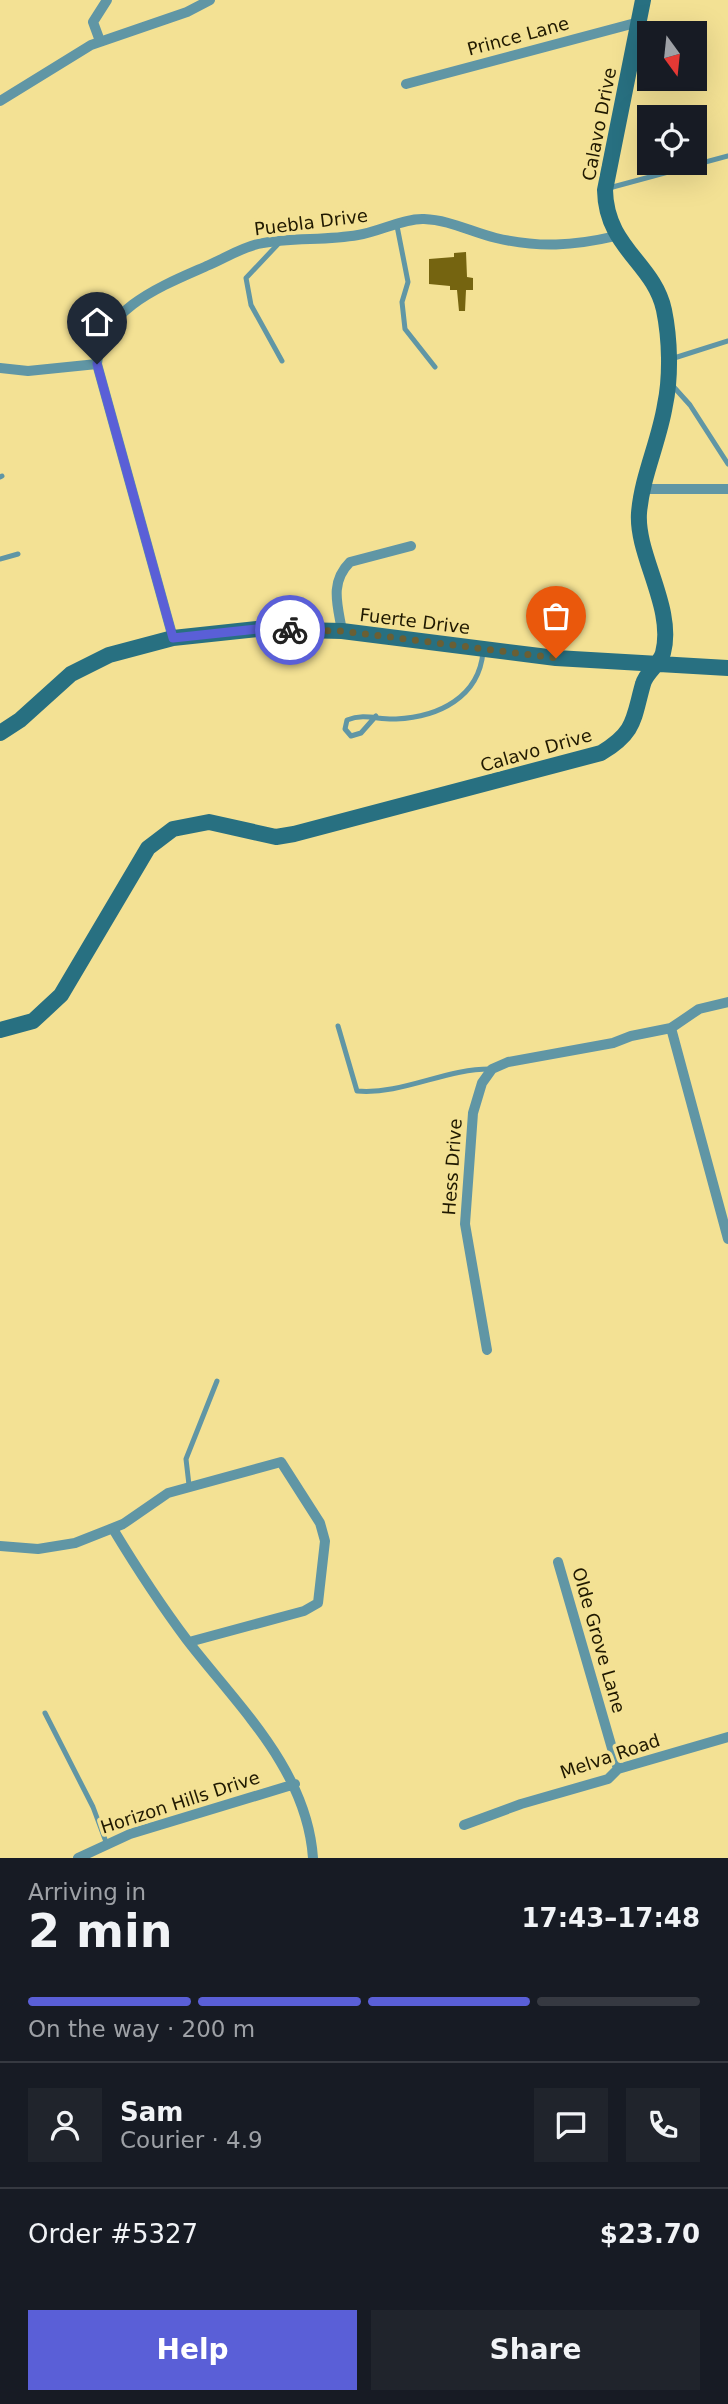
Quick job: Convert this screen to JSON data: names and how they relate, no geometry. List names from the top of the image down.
{
  "streets": {
    "street": [
      "Prince Lane",
      "Calavo Drive",
      "Puebla Drive",
      "Fuerte Drive",
      "Hess Drive",
      "Olde Grove Lane",
      "Melva Road",
      "Horizon Hills Drive"
    ]
  },
  "crossings": [
    ["Calavo Drive", "Puebla Drive"],
    ["Calavo Drive", "Fuerte Drive"],
    ["Olde Grove Lane", "Melva Road"]
  ],
  "north": "bottom",
  "page": {
    "heading": ["2 min", "Arriving in", "17:43–17:48"],
    "panel": [
      "Sam",
      "Courier · 4.9",
      "Order #5327",
      "$23.70"
    ],
    "bar": "On the way · 200 m",
    "buttons": ["Help", "Share"]
  }
}
